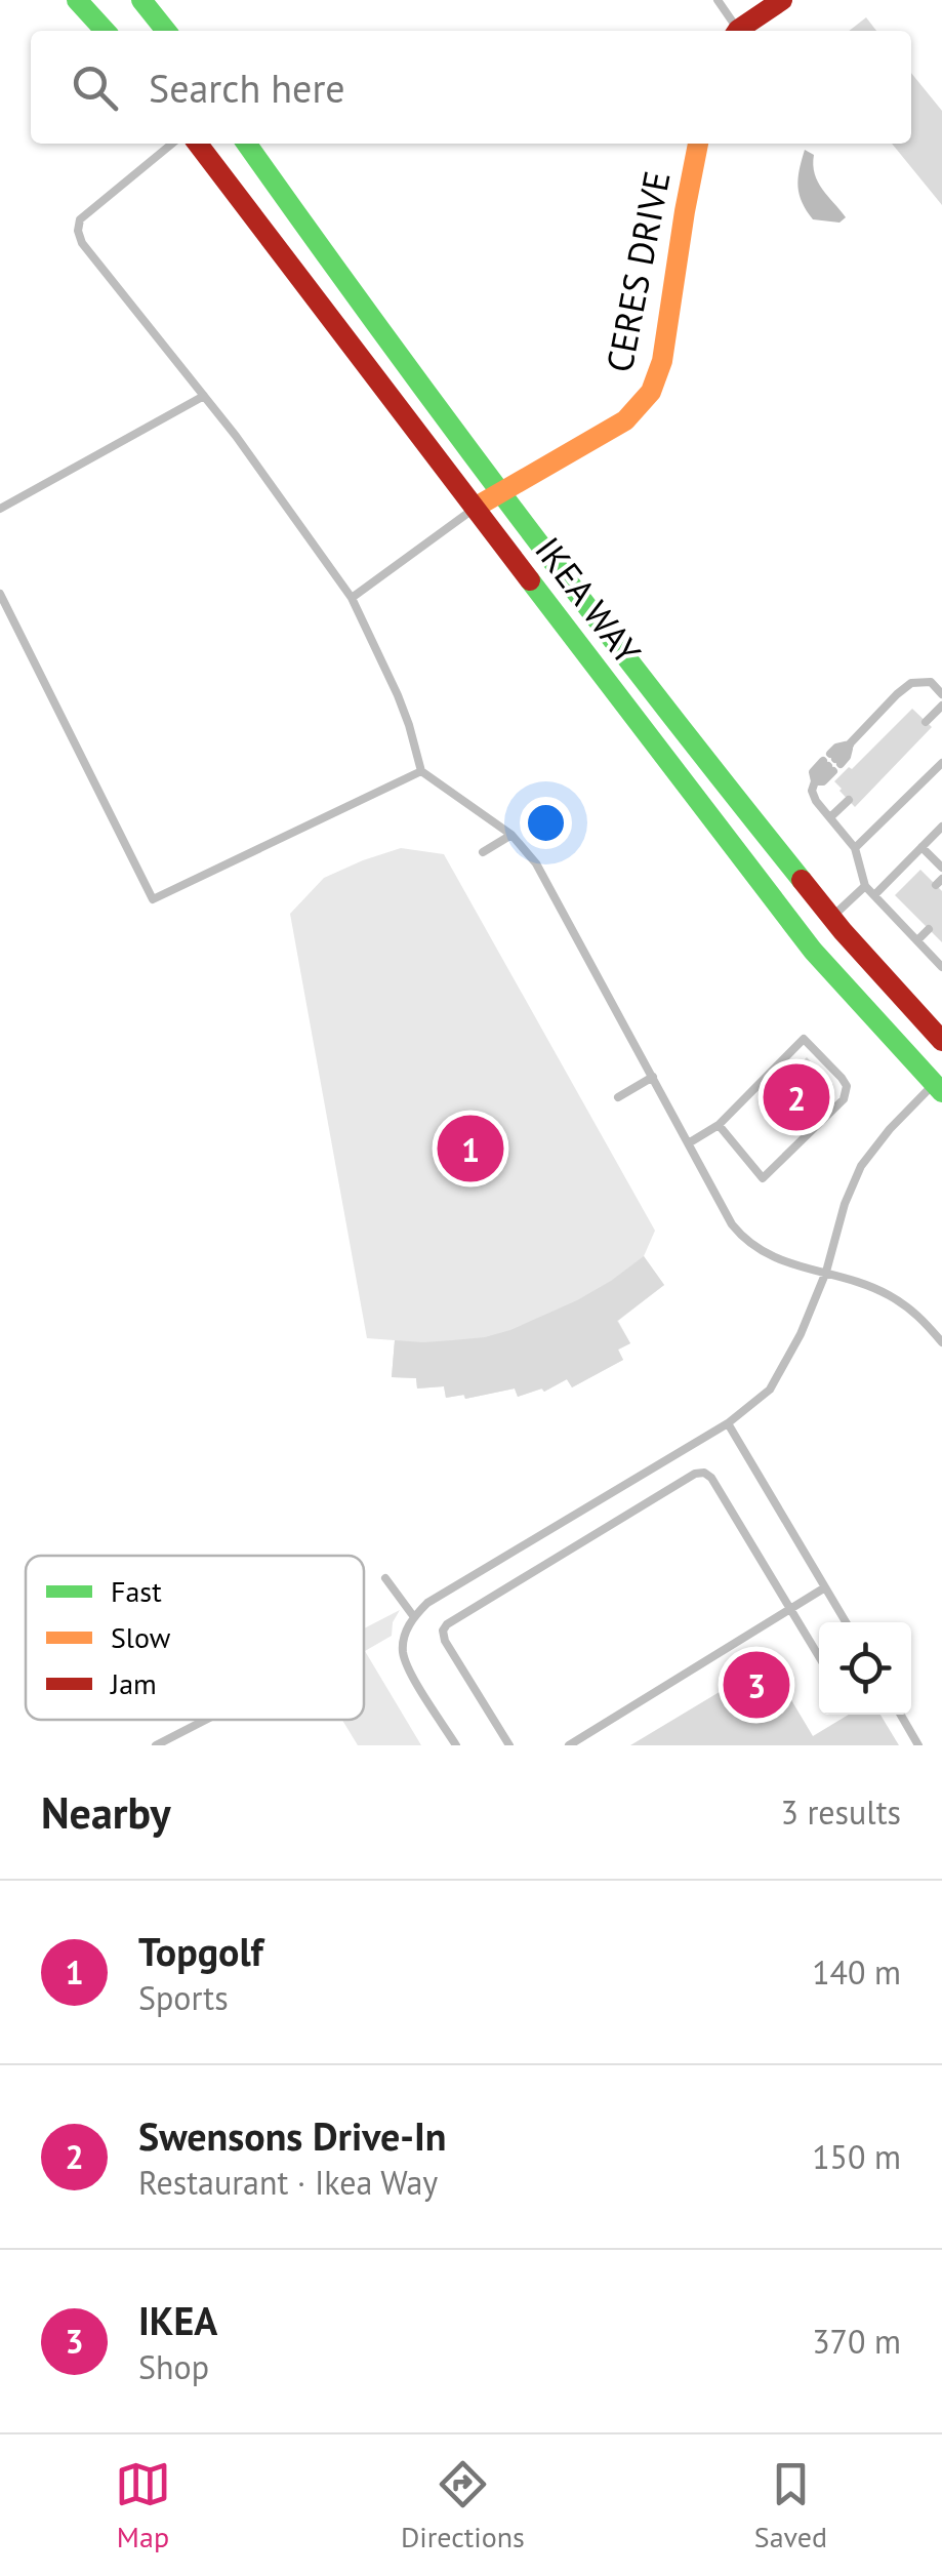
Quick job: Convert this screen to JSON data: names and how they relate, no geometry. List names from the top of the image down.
{
  "streets": {
    "main road": ["CERES DRIVE", "IKEA WAY"]
  },
  "crossings": [
    ["CERES DRIVE", "IKEA WAY"]
  ],
  "legend": ["Fast", "Slow", "Jam"],
  "page": {
    "search": "Search here",
    "pins": ["2", "1", "3"],
    "heading": ["Nearby", "3 results"],
    "list": [
      {
        "mark": "1",
        "name": "Topgolf",
        "note": "Sports",
        "value": "140 m"
      },
      {
        "mark": "2",
        "name": "Swensons Drive-In",
        "note": "Restaurant · Ikea Way",
        "value": "150 m"
      },
      {
        "mark": "3",
        "name": "IKEA",
        "note": "Shop",
        "value": "370 m"
      }
    ],
    "nav": ["Map", "Directions", "Saved"]
  }
}
